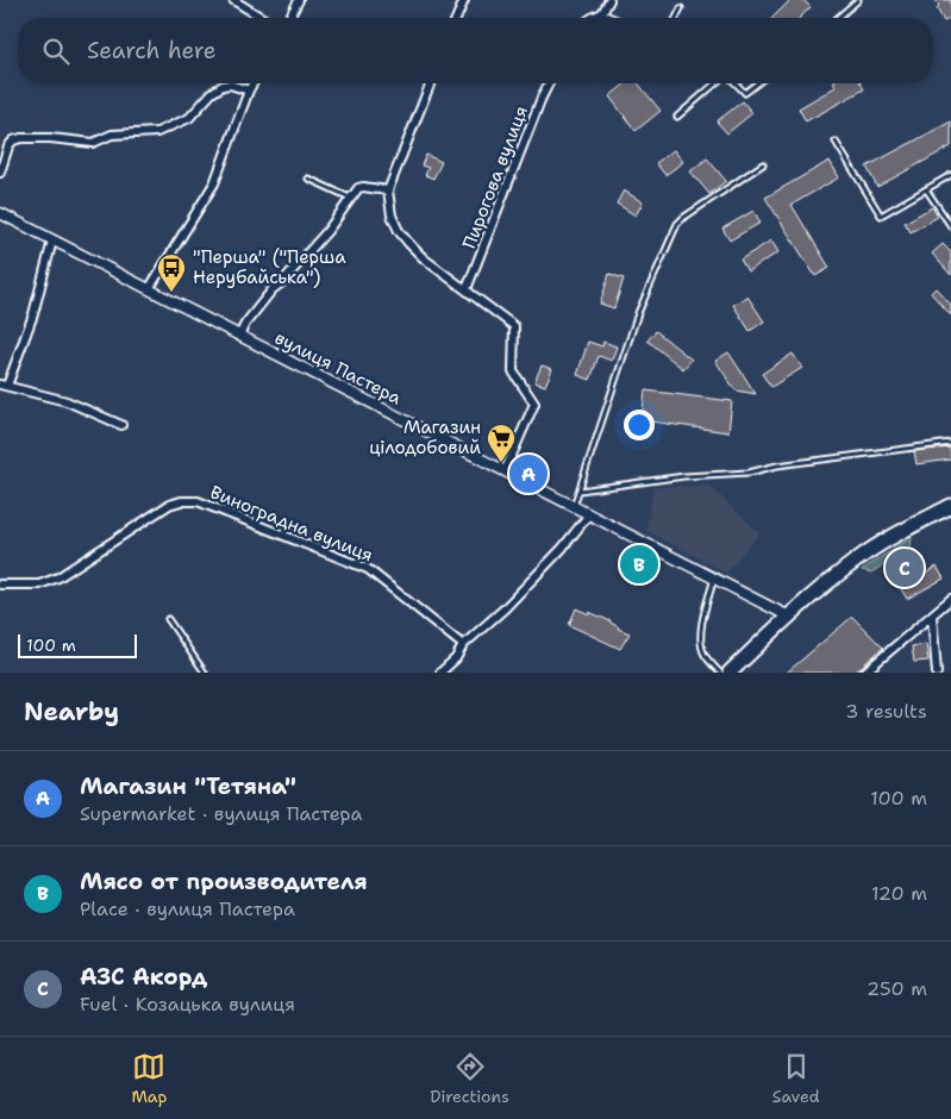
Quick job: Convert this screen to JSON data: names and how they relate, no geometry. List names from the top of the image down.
{
  "streets": {
    "street": ["Пирогова вулиця", "вулиця Пастера", "Виноградна вулиця"]
  },
  "places": {
    "bus stop": ["\"Перша\" (\"Перша Нерубайська\")"],
    "supermarket": ["Магазин цілодобовий"]
  },
  "scale_bar": "100 m",
  "page": {
    "search": "Search here",
    "pins": ["A", "B", "C"],
    "scale": "100 m",
    "heading": ["Nearby", "3 results"],
    "list": [
      {
        "mark": "A",
        "name": "Магазин \"Тетяна\"",
        "note": "Supermarket · вулиця Пастера",
        "value": "100 m"
      },
      {
        "mark": "B",
        "name": "Мясо от производителя",
        "note": "Place · вулиця Пастера",
        "value": "120 m"
      },
      {
        "mark": "C",
        "name": "АЗС Акорд",
        "note": "Fuel · Козацька вулиця",
        "value": "250 m"
      }
    ],
    "nav": ["Map", "Directions", "Saved"]
  }
}
